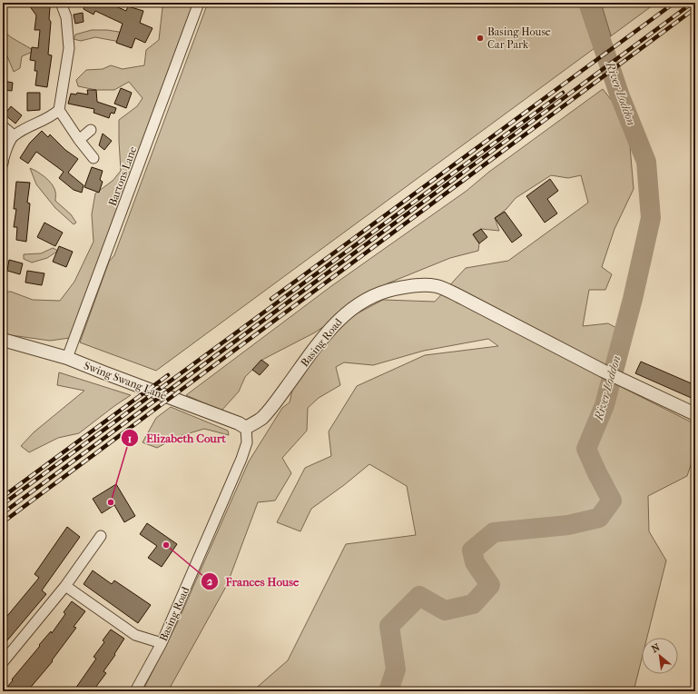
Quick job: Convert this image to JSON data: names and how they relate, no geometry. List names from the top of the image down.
{
  "streets": {
    "street": ["Bartons Lane", "Basing Road", "Swing Swang Lane"]
  },
  "crossings": [
    ["Bartons Lane", "Swing Swang Lane"],
    ["Basing Road", "Swing Swang Lane"]
  ],
  "water": ["River Loddon"],
  "places": ["Basing House Car Park", "Elizabeth Court", "Frances House"],
  "north": "top left"
}
